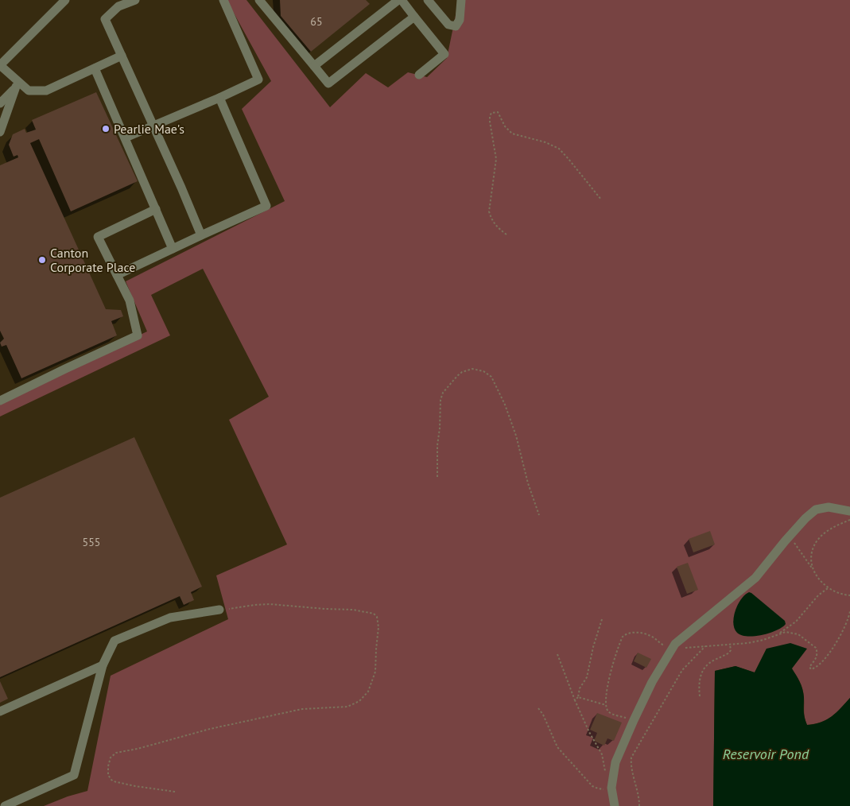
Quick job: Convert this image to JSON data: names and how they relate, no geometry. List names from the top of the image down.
{
  "water": ["Reservoir Pond"],
  "places": ["Pearlie Mae's", "Canton Corporate Place"],
  "house_numbers": ["65", "555"]
}
